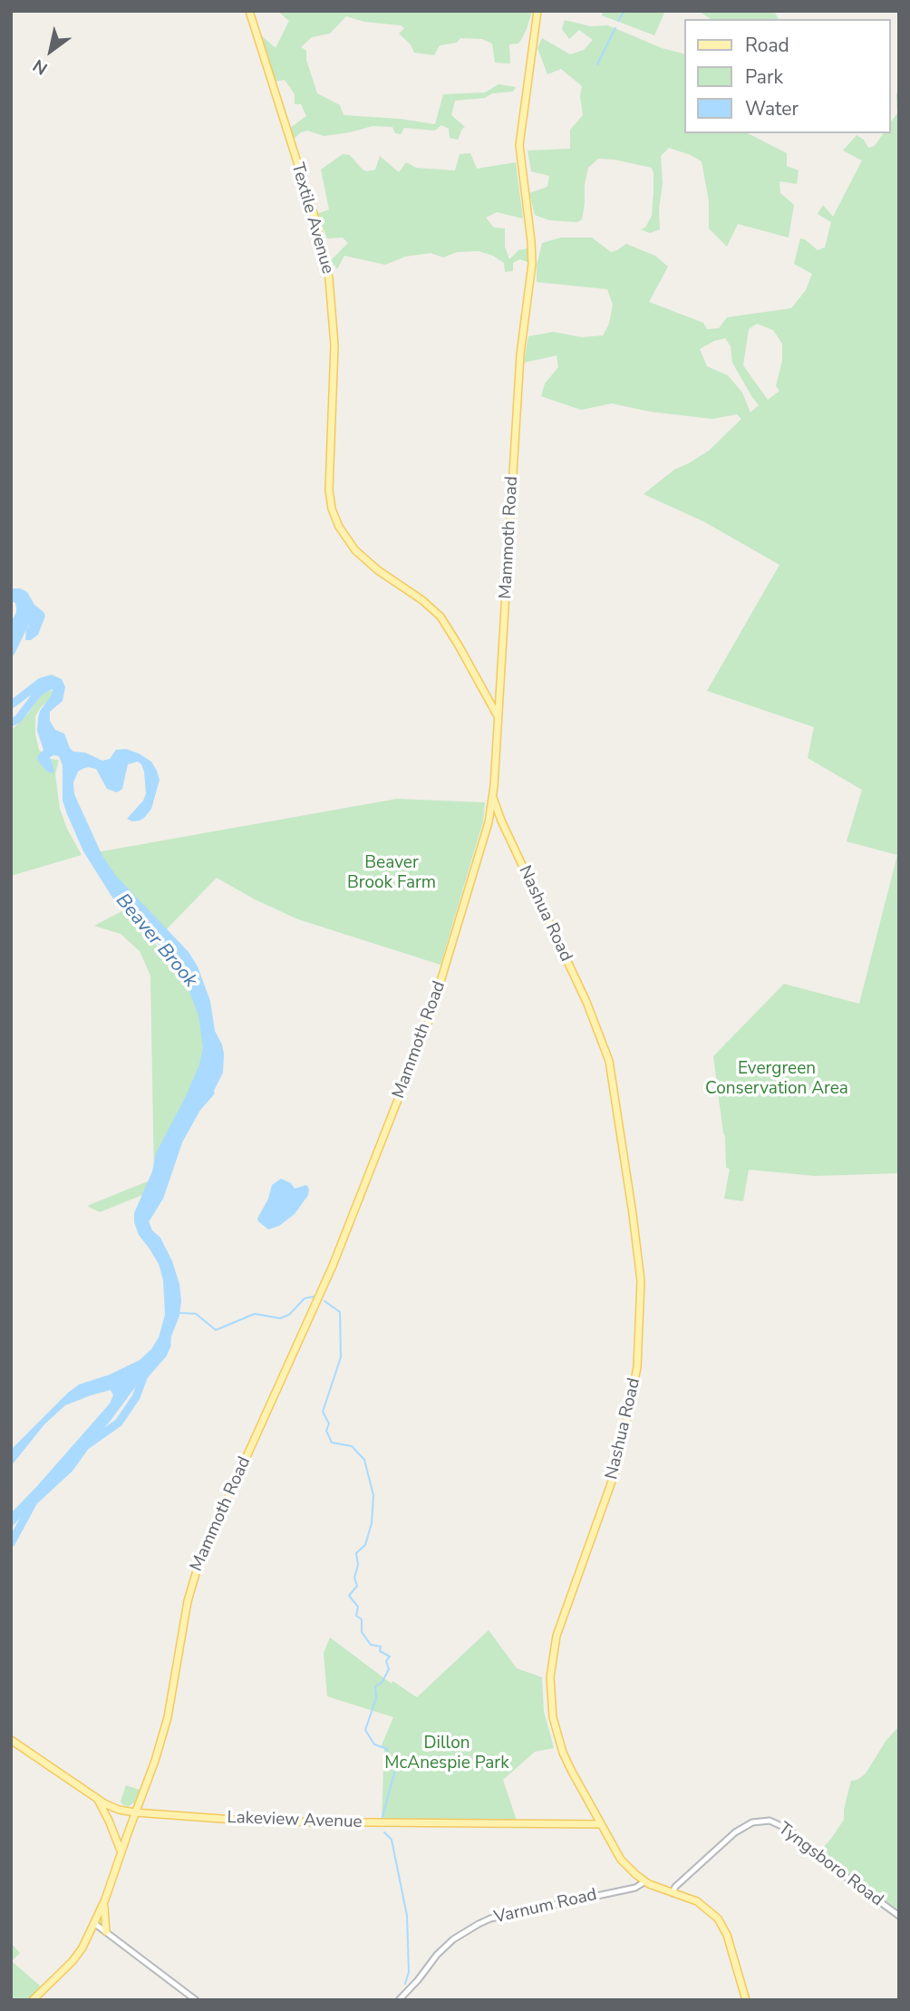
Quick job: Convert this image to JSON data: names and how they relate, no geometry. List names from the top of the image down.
{
  "streets": {
    "main road": [
      "Textile Avenue",
      "Mammoth Road",
      "Nashua Road",
      "Lakeview Avenue"
    ],
    "street": ["Tyngsboro Road", "Varnum Road"]
  },
  "crossings": [
    ["Mammoth Road", "Nashua Road"],
    ["Mammoth Road", "Lakeview Avenue"],
    ["Nashua Road", "Lakeview Avenue"],
    ["Nashua Road", "Tyngsboro Road"],
    ["Nashua Road", "Varnum Road"]
  ],
  "water": ["Beaver Brook"],
  "parks": ["Beaver Brook Farm", "Evergreen Conservation Area", "Dillon McAnespie Park"],
  "legend": ["Road", "Park", "Water"],
  "north": "bottom left"
}
